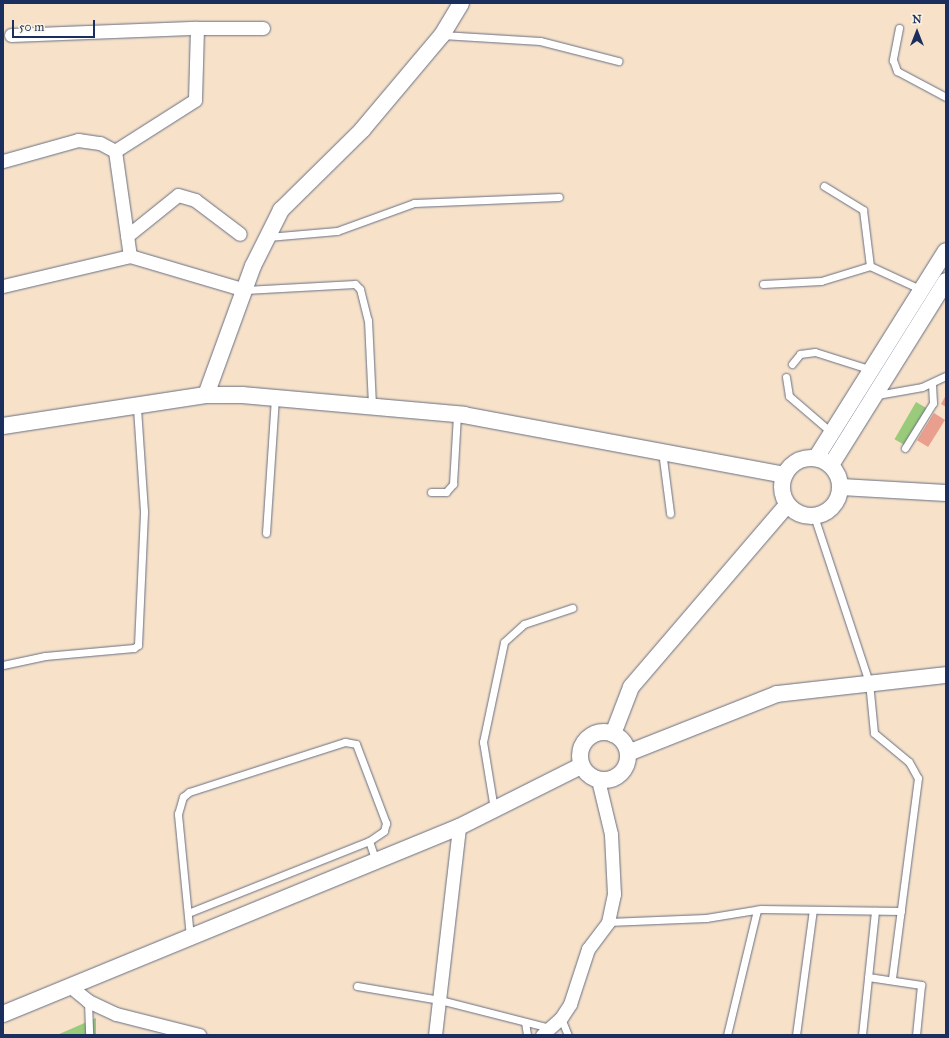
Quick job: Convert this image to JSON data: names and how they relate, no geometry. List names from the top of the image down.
{
  "scale_bar": "50 m",
  "north": "top"
}
